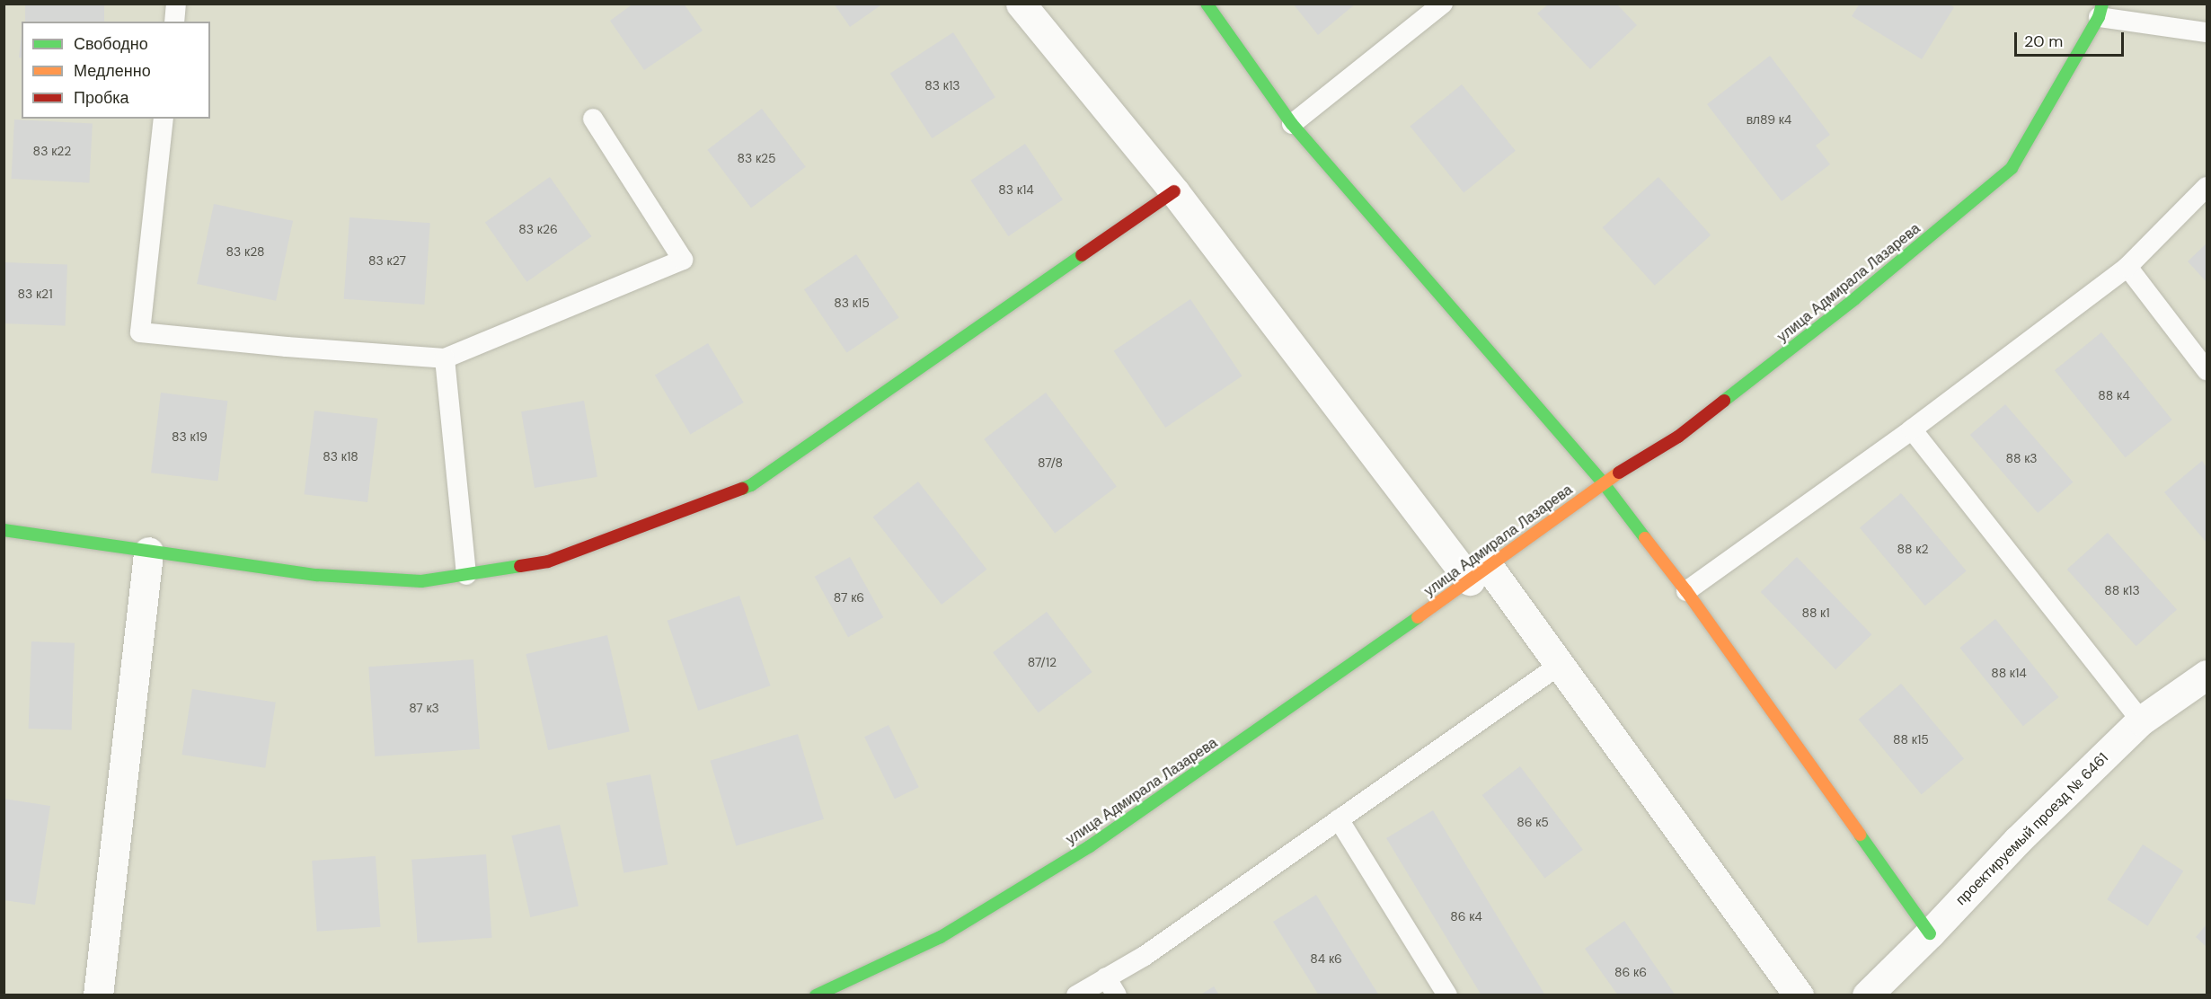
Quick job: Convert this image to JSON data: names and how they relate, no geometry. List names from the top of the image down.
{
  "streets": {
    "street": ["улица Адмирала Лазарева", "проектируемый проезд № 6461"]
  },
  "house_numbers": [
    "83 к13",
    "вл89 к4",
    "83 к22",
    "83 к25",
    "83 к14",
    "83 к26",
    "83 к28",
    "83 к27",
    "83 к21",
    "83 к15",
    "88 к4",
    "83 к19",
    "83 к18",
    "88 к3",
    "87/8",
    "88 к2",
    "88 к13",
    "87 к6",
    "88 к1",
    "87/12",
    "88 к14",
    "87 к3",
    "88 к15",
    "86 к5",
    "86 к4",
    "84 к6",
    "86 к6"
  ],
  "legend": ["Свободно", "Медленно", "Пробка"],
  "scale_bar": "20 m"
}
